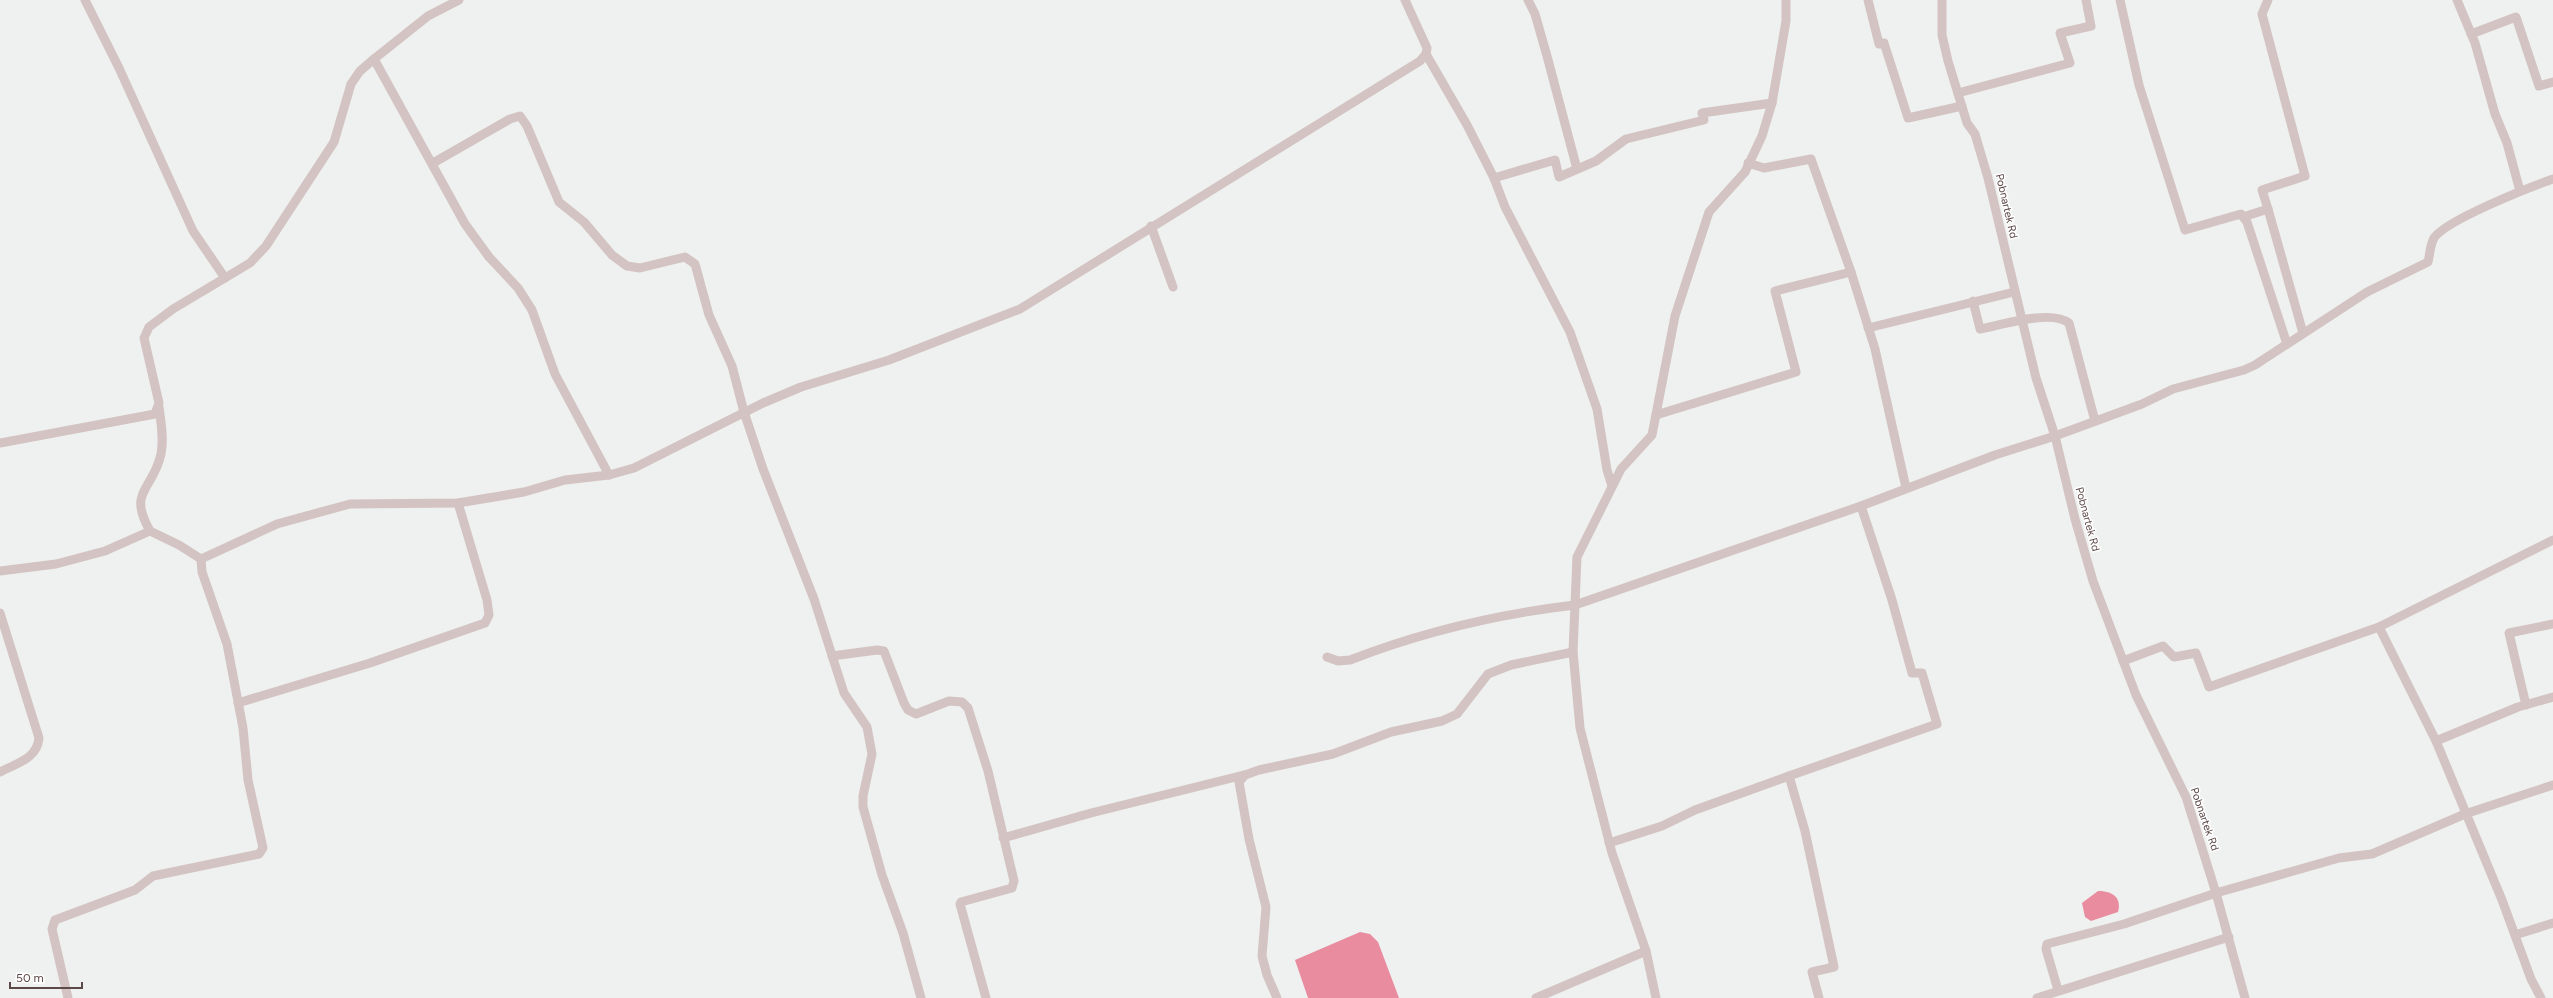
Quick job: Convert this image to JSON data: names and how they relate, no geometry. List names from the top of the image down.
{
  "streets": {
    "street": ["Pobnartek Rd"]
  },
  "scale_bar": "50 m"
}
